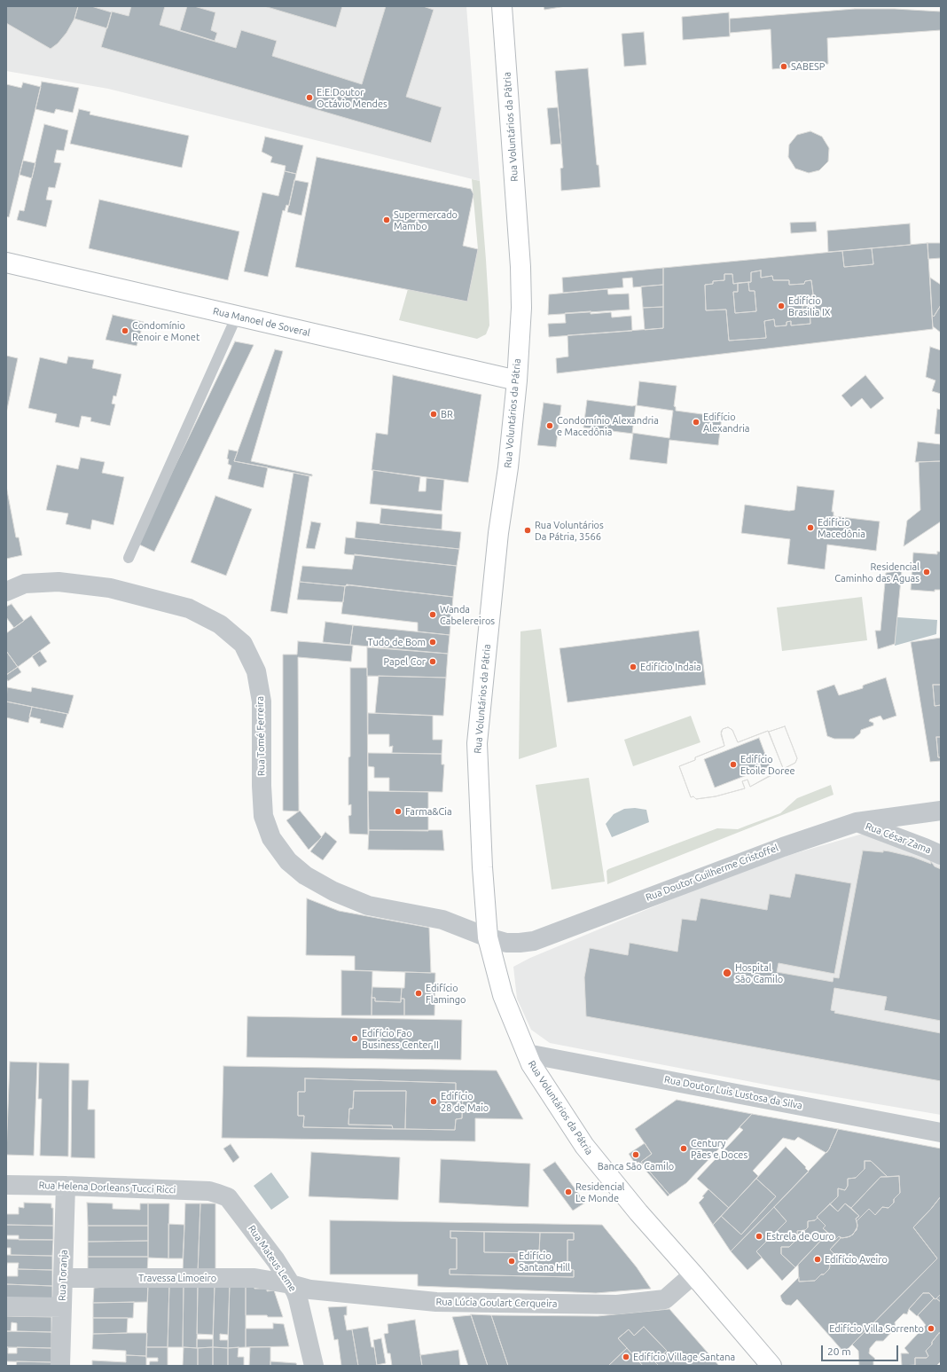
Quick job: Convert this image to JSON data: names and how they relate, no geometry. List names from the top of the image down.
{
  "streets": {
    "main road": ["Rua Voluntários da Pátria", "Rua Manoel de Soveral"],
    "street": [
      "Rua Tomé Ferreira",
      "Rua César Zama",
      "Rua Doutor Guilherme Cristoffel",
      "Rua Doutor Luis Lustosa da Silva",
      "Rua Helena Dorleans Tucci Ricci",
      "Rua Mateus Leme",
      "Rua Toranja",
      "Travessa Limoeiro",
      "Rua Lúcia Goulart Cerqueira"
    ]
  },
  "crossings": [
    ["Rua Voluntários da Pátria", "Rua Manoel de Soveral"],
    ["Rua Voluntários da Pátria", "Rua Tomé Ferreira"],
    ["Rua Voluntários da Pátria", "Rua Doutor Guilherme Cristoffel"],
    ["Rua Voluntários da Pátria", "Rua Doutor Luis Lustosa da Silva"],
    ["Rua Voluntários da Pátria", "Rua Lúcia Goulart Cerqueira"],
    ["Rua Tomé Ferreira", "Rua Doutor Guilherme Cristoffel"],
    ["Rua César Zama", "Rua Doutor Guilherme Cristoffel"],
    ["Rua Helena Dorleans Tucci Ricci", "Rua Mateus Leme"],
    ["Rua Helena Dorleans Tucci Ricci", "Rua Toranja"],
    ["Rua Mateus Leme", "Travessa Limoeiro"],
    ["Rua Mateus Leme", "Rua Lúcia Goulart Cerqueira"],
    ["Rua Toranja", "Travessa Limoeiro"],
    ["Travessa Limoeiro", "Rua Lúcia Goulart Cerqueira"]
  ],
  "places": [
    "SABESP",
    "E.E.Doutor Octávio Mendes",
    "Supermercado Mambo",
    "Edifício Brasilia IX",
    "Condomínio Renoir e Monet",
    "BR",
    "Edifício Alexandria",
    "Condomínio Alexandria e Macedônia",
    "Edifício Macedônia",
    "Rua Voluntários Da Pátria, 3566",
    "Residencial Caminho das Aguas",
    "Wanda Cabelereiros",
    "Tudo de Bom",
    "Papel Cor",
    "Edifício Indaia",
    "Edifício Etoile Doree",
    "Farma&Cia",
    "Hospital São Camilo",
    "Edifício Flamingo",
    "Edifício Fao Business Center II",
    "Edifício 28 de Maio",
    "Century Pães e Doces",
    "Banca São Camilo",
    "Residencial Le Monde",
    "Estrela de Ouro",
    "Edifício Aveiro",
    "Edifício Santana Hill",
    "Edifício Villa Sorrento",
    "Edifício Village Santana"
  ],
  "scale_bar": "20 m"
}
